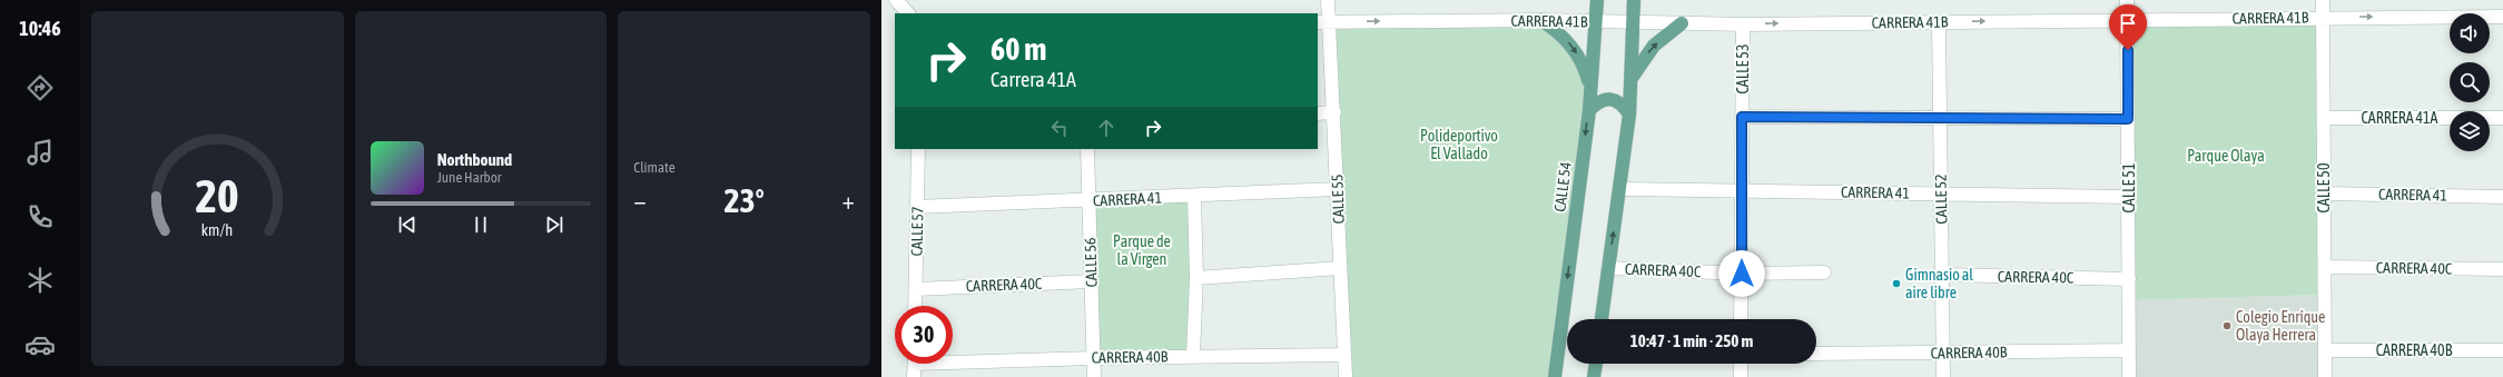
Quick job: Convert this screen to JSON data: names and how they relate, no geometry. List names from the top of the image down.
{
  "streets": {
    "main road": ["CALLE 54"],
    "street": [
      "CARRERA 41B",
      "CALLE 53",
      "CARRERA 41A",
      "CALLE 51",
      "CALLE 50",
      "CARRERA 41",
      "CALLE 55",
      "CALLE 52",
      "CALLE 57",
      "CALLE 56",
      "CARRERA 40C",
      "CARRERA 40B"
    ]
  },
  "crossings": [
    ["CARRERA 41B", "CALLE 53"],
    ["CARRERA 41B", "CALLE 54"],
    ["CARRERA 41B", "CALLE 51"],
    ["CARRERA 41B", "CALLE 50"],
    ["CARRERA 41B", "CALLE 55"],
    ["CARRERA 41B", "CALLE 52"],
    ["CALLE 53", "CARRERA 41"],
    ["CALLE 53", "CARRERA 40C"],
    ["CARRERA 41A", "CALLE 50"],
    ["CALLE 51", "CARRERA 41"],
    ["CALLE 51", "CARRERA 40C"],
    ["CALLE 51", "CARRERA 40B"],
    ["CALLE 50", "CARRERA 41"],
    ["CALLE 50", "CARRERA 40C"],
    ["CALLE 50", "CARRERA 40B"],
    ["CARRERA 41", "CALLE 55"],
    ["CARRERA 41", "CALLE 52"],
    ["CARRERA 41", "CALLE 57"],
    ["CARRERA 41", "CALLE 56"],
    ["CALLE 55", "CARRERA 40B"],
    ["CALLE 52", "CARRERA 40C"],
    ["CALLE 52", "CARRERA 40B"],
    ["CALLE 57", "CARRERA 40C"],
    ["CALLE 56", "CARRERA 40C"],
    ["CALLE 56", "CARRERA 40B"]
  ],
  "parks": ["Polideportivo El Vallado", "Parque Olaya", "Parque de la Virgen"],
  "places": ["Gimnasio al aire libre", "Colegio Enríque Olaya Herrera"],
  "page": {
    "tabs": "10:46",
    "tile": "Climate",
    "turn": ["60 m", "Carrera 41A"],
    "song": ["Northbound", "June Harbor"],
    "heat": ["−", "23°", "+"],
    "limit": "30",
    "trip": "10:47 · 1 min · 250 m",
    "gauge": ["20", "km/h"]
  }
}
